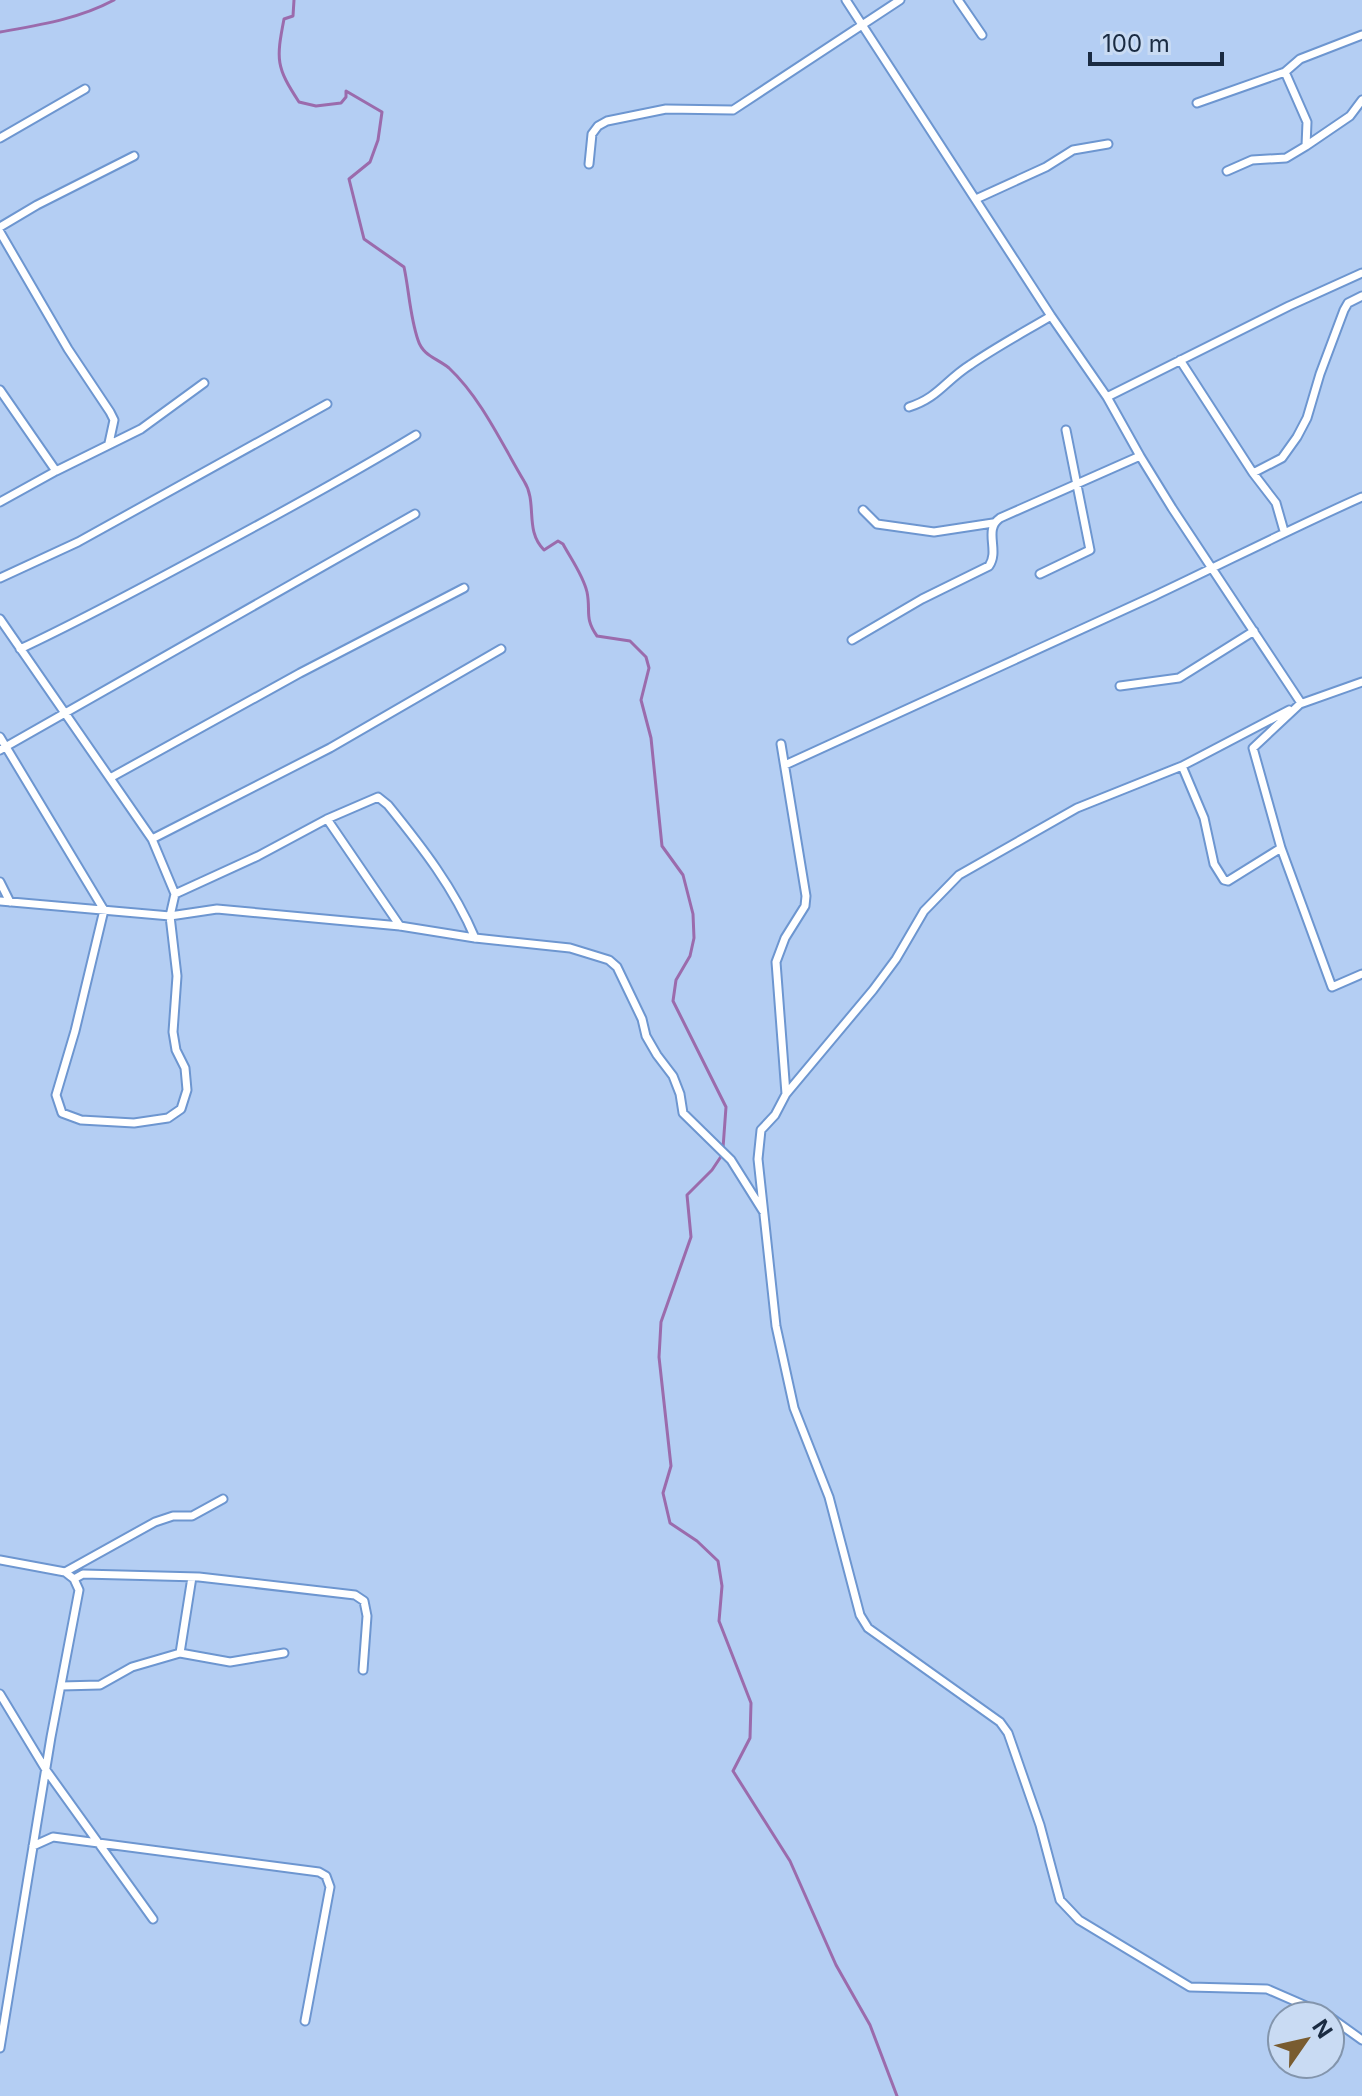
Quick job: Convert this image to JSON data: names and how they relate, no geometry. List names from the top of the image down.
{
  "scale_bar": "100 m",
  "north": "top right"
}
